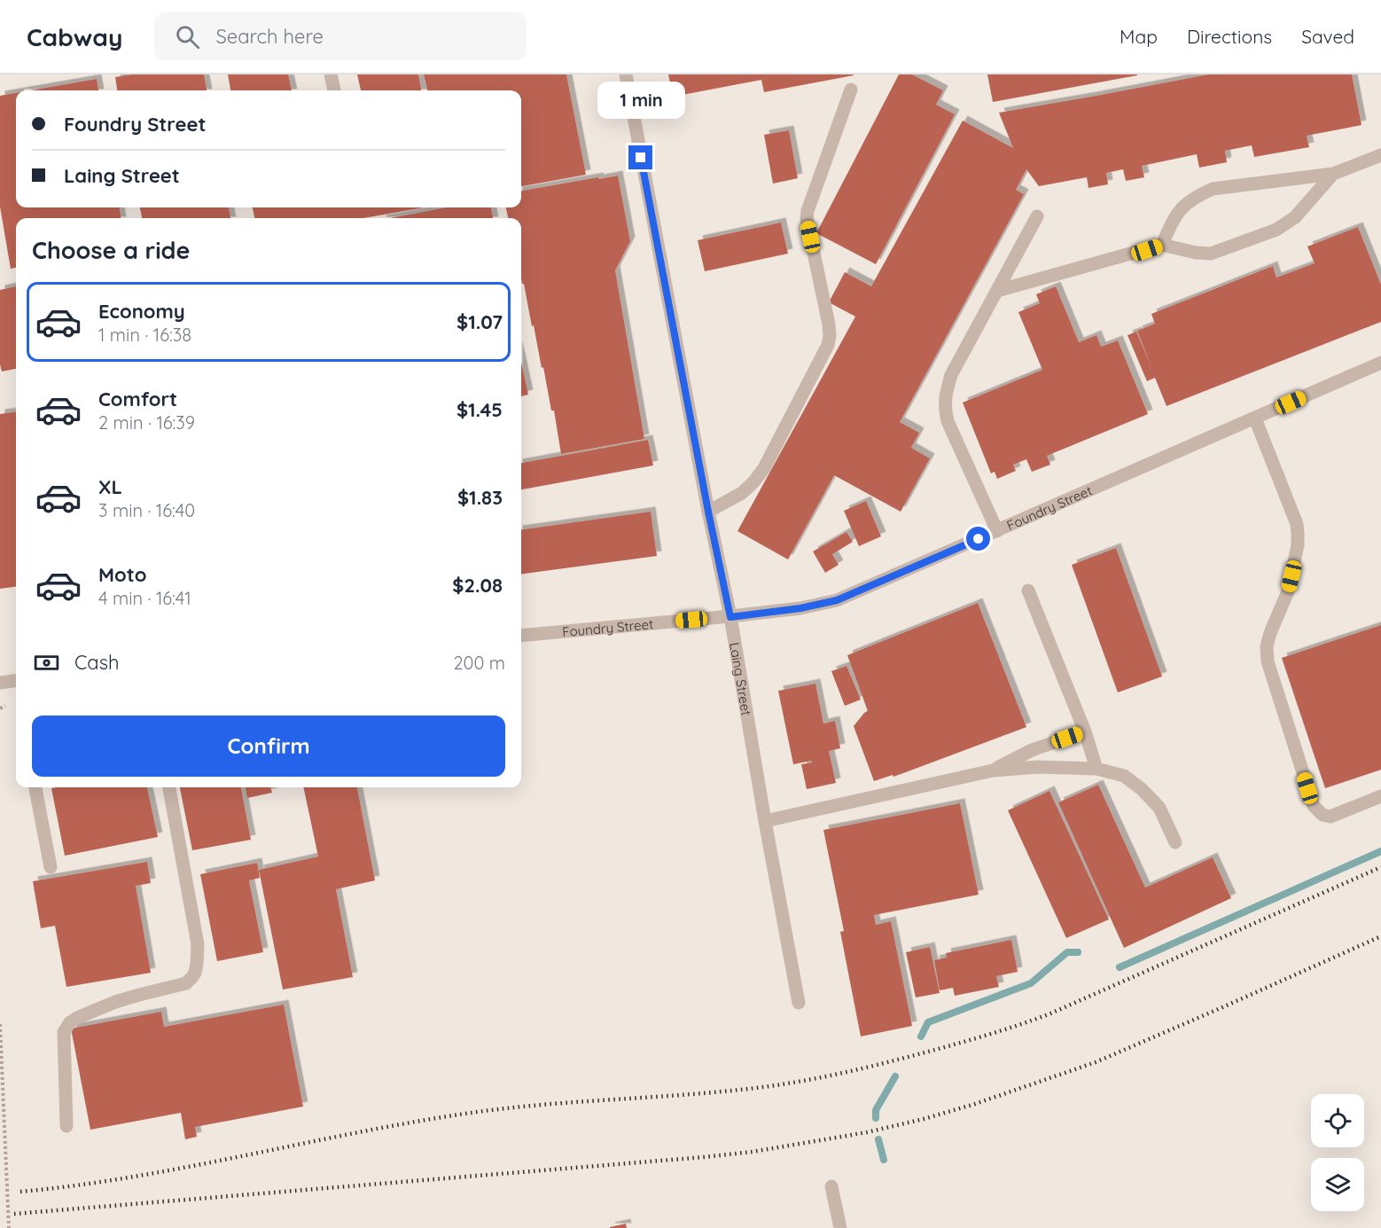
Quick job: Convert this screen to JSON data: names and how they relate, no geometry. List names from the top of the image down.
{
  "streets": {
    "street": ["Foundry Street", "Laing Street"]
  },
  "crossings": [
    ["Foundry Street", "Laing Street"]
  ],
  "page": {
    "header": "Cabway",
    "search": "Search here",
    "nav": ["Map", "Directions", "Saved"],
    "bubble": "1 min",
    "banner": ["Foundry Street", "Laing Street"],
    "heading": "Choose a ride",
    "list": [
      {
        "name": "Economy",
        "note": "1 min · 16:38",
        "value": "$1.07"
      },
      {
        "name": "Comfort",
        "note": "2 min · 16:39",
        "value": "$1.45"
      },
      {
        "name": "XL",
        "note": "3 min · 16:40",
        "value": "$1.83"
      },
      {
        "name": "Moto",
        "note": "4 min · 16:41",
        "value": "$2.08"
      }
    ],
    "pay": ["Cash", "200 m"],
    "buttons": "Confirm"
  }
}
